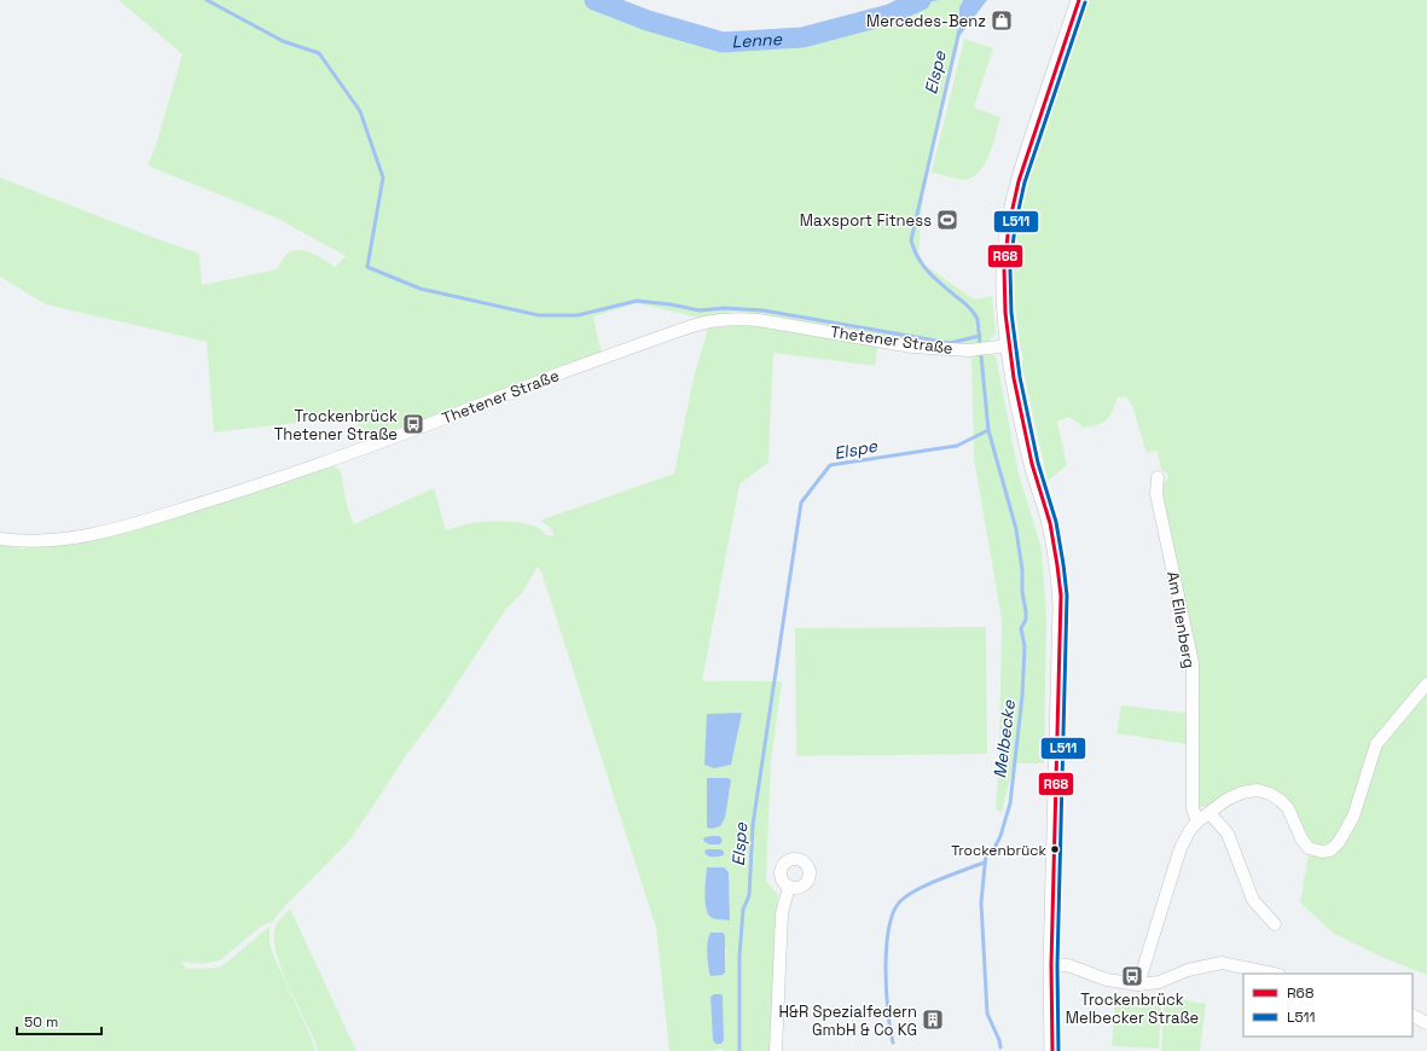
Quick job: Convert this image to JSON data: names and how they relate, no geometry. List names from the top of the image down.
{
  "streets": {
    "street": ["Thetener Straße", "Am Ellenberg"]
  },
  "water": ["Lenne", "Elspe", "Melbecke"],
  "places": {
    "shop": ["Mercedes-Benz"],
    "sports": ["Maxsport Fitness"],
    "bus stop": ["Trockenbrück Thetener Straße", "Trockenbrück Melbecker Straße"],
    "other": ["Trockenbrück"],
    "building": ["H&R Spezialfedern GmbH & Co KG"]
  },
  "lines": ["transit line R68", "transit line L511"],
  "legend": ["R68", "L511"],
  "scale_bar": "50 m"
}
